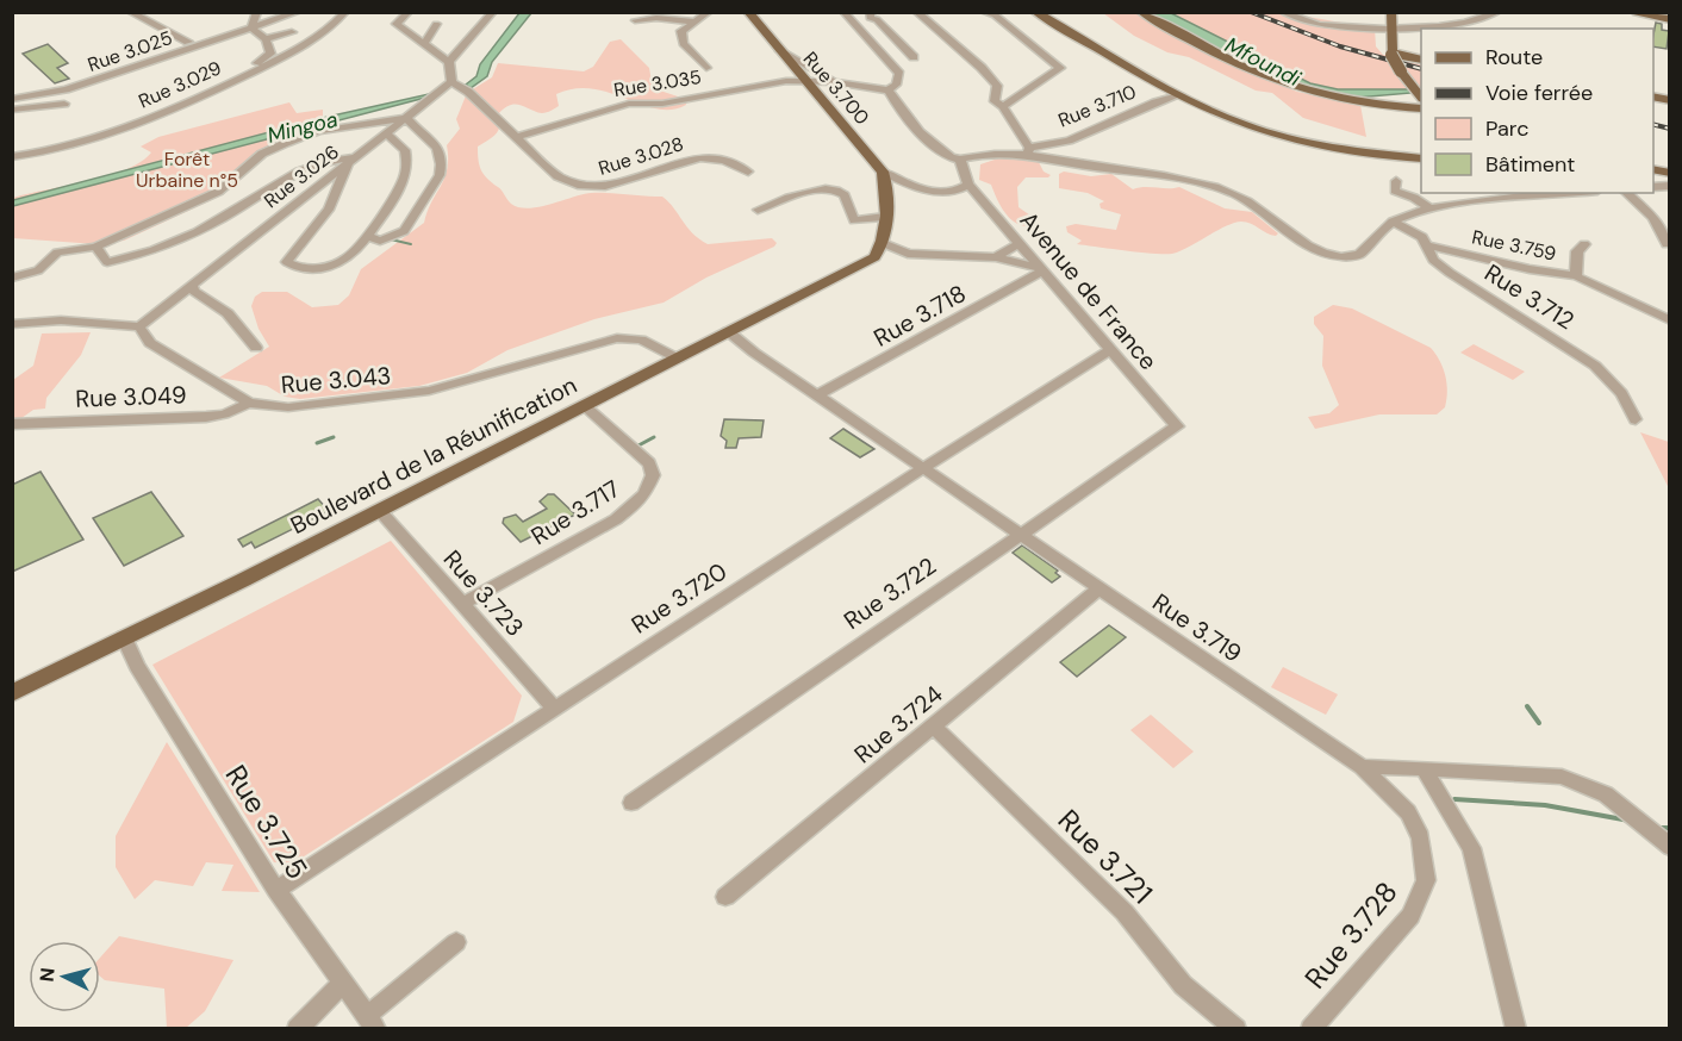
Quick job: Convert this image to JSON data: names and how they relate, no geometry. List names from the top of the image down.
{
  "streets": {
    "main road": ["Rue 3.700", "Boulevard de la Réunification"],
    "street": [
      "Rue 3.025",
      "Rue 3.035",
      "Rue 3.029",
      "Rue 3.710",
      "Rue 3.028",
      "Rue 3.026",
      "Rue 3.759",
      "Avenue de France",
      "Rue 3.712",
      "Rue 3.718",
      "Rue 3.043",
      "Rue 3.049",
      "Rue 3.717",
      "Rue 3.723",
      "Rue 3.722",
      "Rue 3.720",
      "Rue 3.719",
      "Rue 3.724",
      "Rue 3.725",
      "Rue 3.721",
      "Rue 3.728"
    ]
  },
  "crossings": [
    ["Rue 3.035", "Rue 3.700"],
    ["Rue 3.035", "Rue 3.028"],
    ["Rue 3.700", "Boulevard de la Réunification"],
    ["Rue 3.028", "Rue 3.026"],
    ["Rue 3.026", "Rue 3.043"],
    ["Rue 3.759", "Rue 3.712"],
    ["Avenue de France", "Rue 3.718"],
    ["Avenue de France", "Rue 3.722"],
    ["Avenue de France", "Rue 3.720"],
    ["Rue 3.718", "Rue 3.719"],
    ["Rue 3.043", "Rue 3.049"],
    ["Rue 3.043", "Boulevard de la Réunification"],
    ["Boulevard de la Réunification", "Rue 3.717"],
    ["Boulevard de la Réunification", "Rue 3.723"],
    ["Boulevard de la Réunification", "Rue 3.719"],
    ["Boulevard de la Réunification", "Rue 3.725"],
    ["Rue 3.717", "Rue 3.723"],
    ["Rue 3.723", "Rue 3.720"],
    ["Rue 3.722", "Rue 3.719"],
    ["Rue 3.720", "Rue 3.719"],
    ["Rue 3.720", "Rue 3.725"],
    ["Rue 3.719", "Rue 3.724"],
    ["Rue 3.719", "Rue 3.728"],
    ["Rue 3.724", "Rue 3.721"]
  ],
  "water": ["Mfoundi", "Mingoa"],
  "parks": ["Forêt Urbaine n°5"],
  "legend": [
    "Route",
    "Voie ferrée",
    "Parc",
    "Bâtiment"
  ],
  "north": "left"
}
